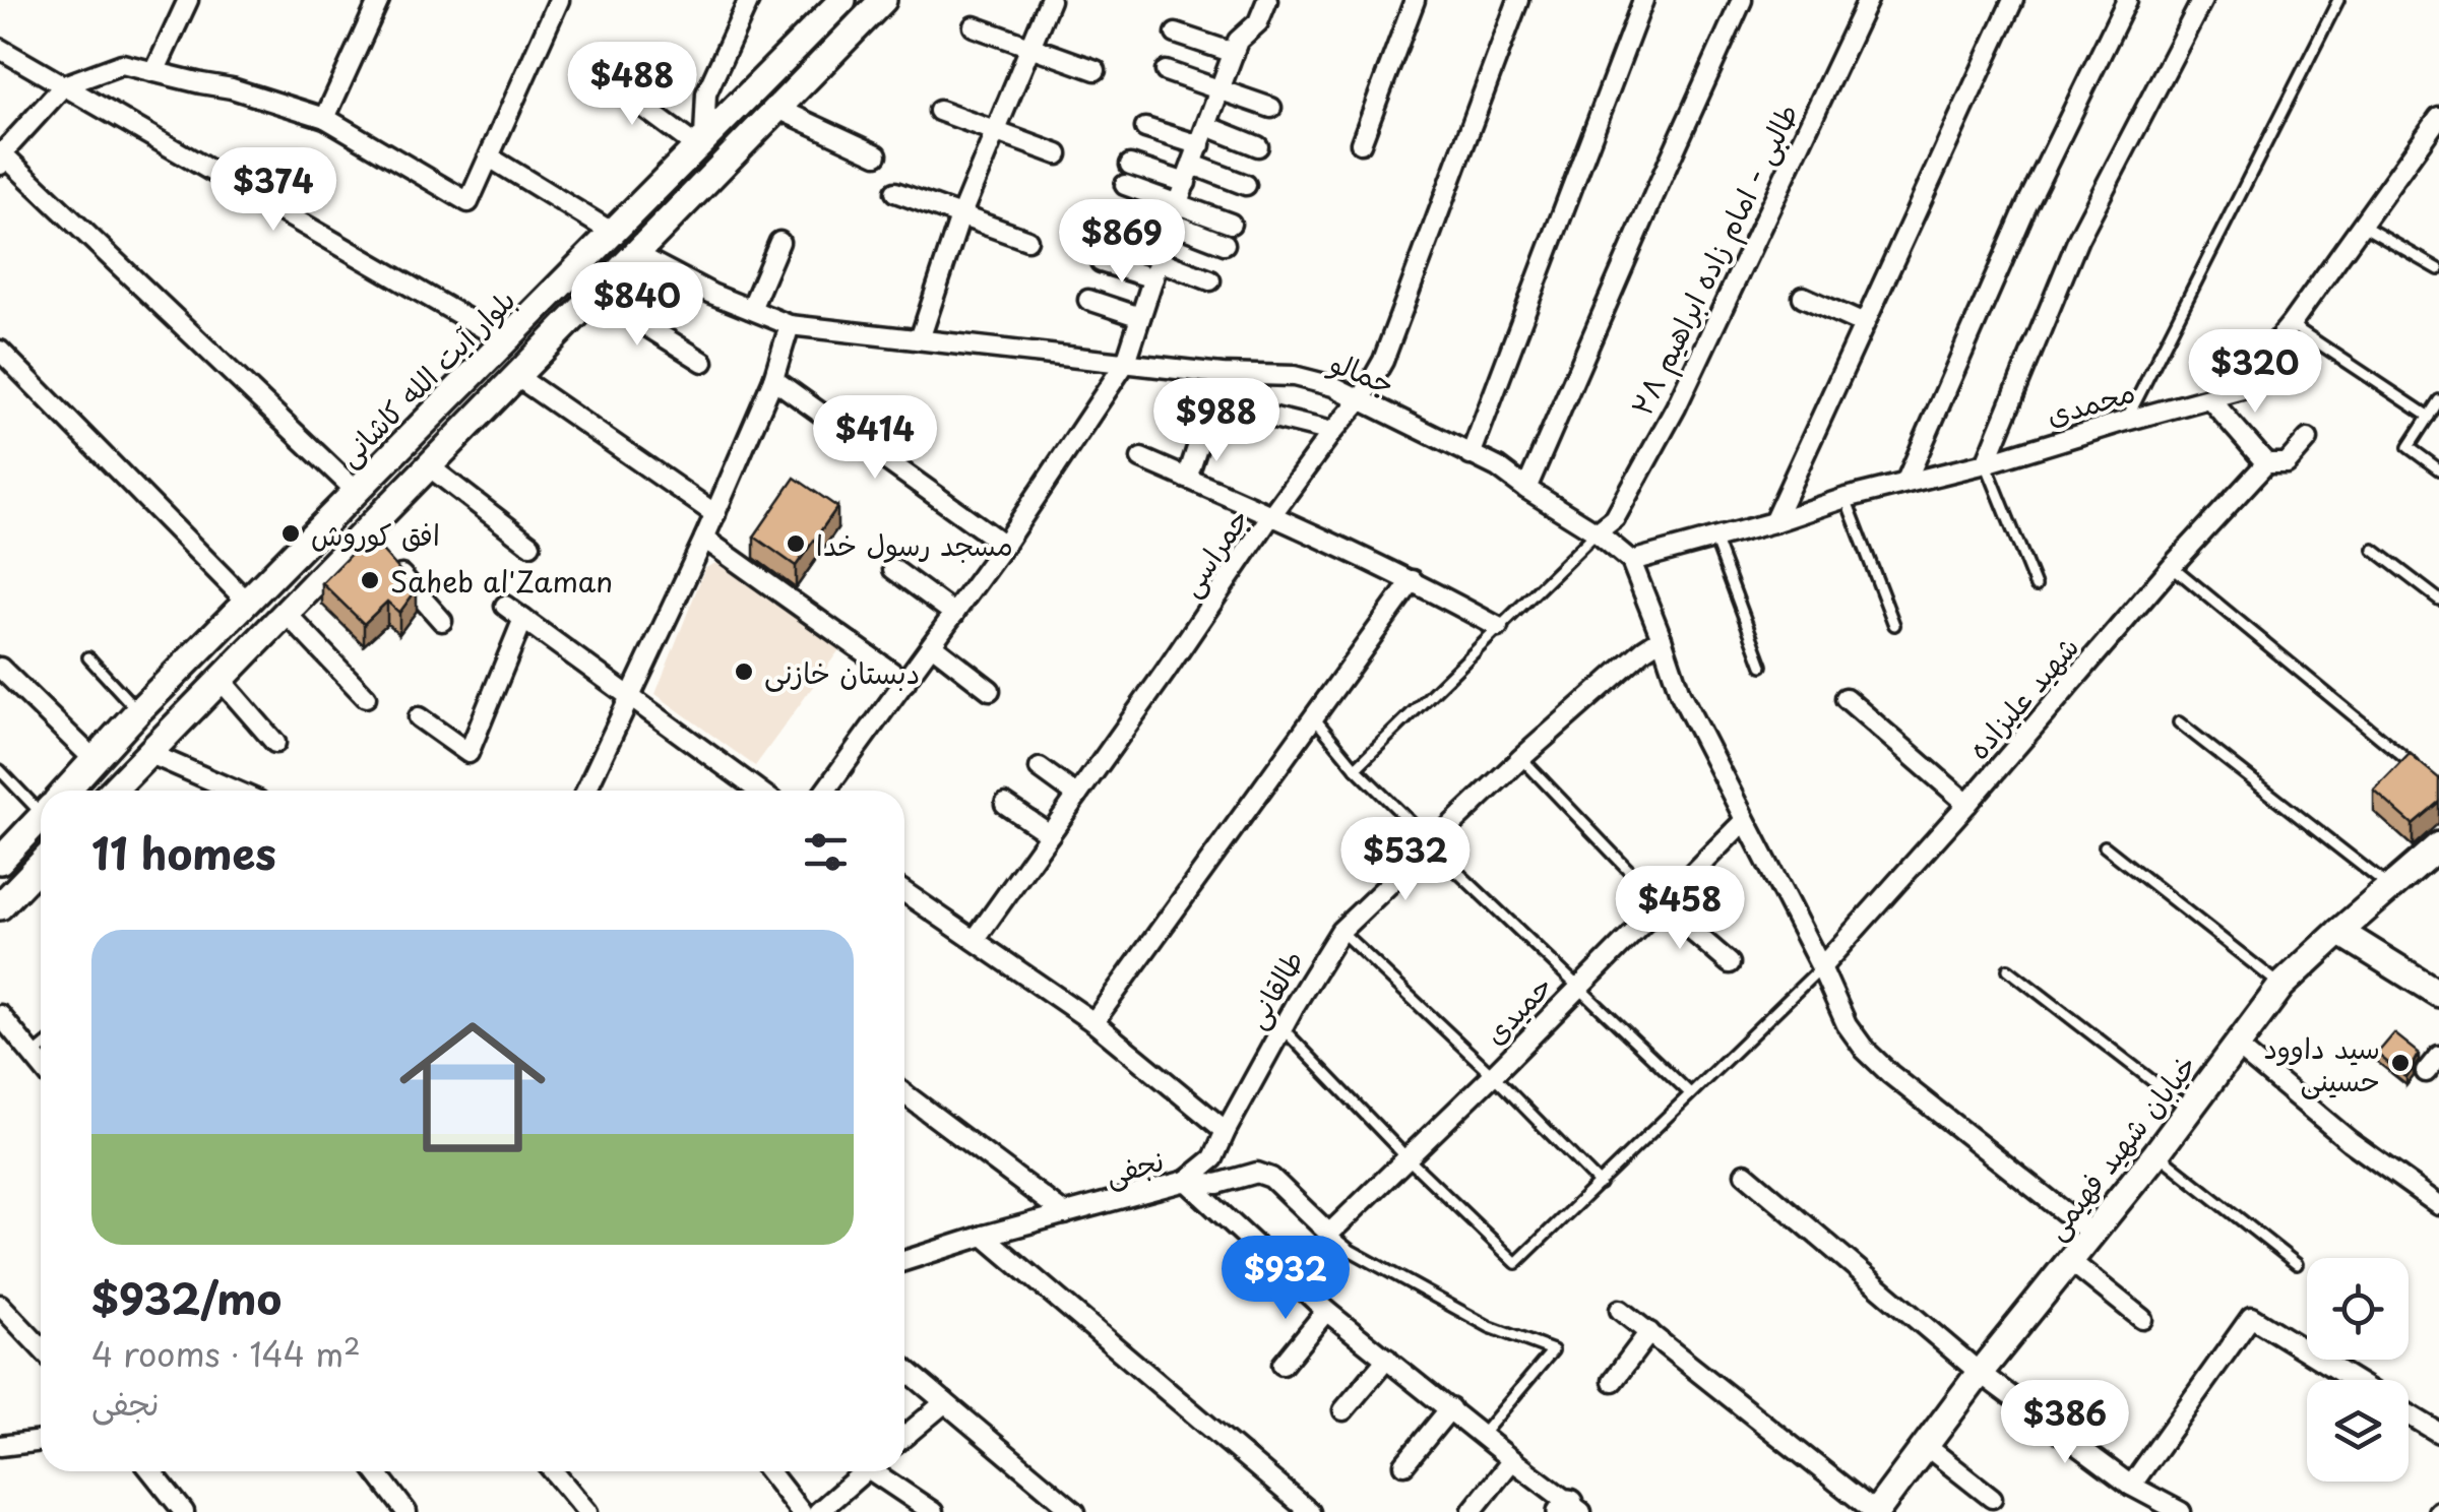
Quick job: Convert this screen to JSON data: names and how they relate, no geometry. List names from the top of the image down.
{
  "streets": {
    "main road": ["بلوار آیت الله کاشانی", "خیابان شهید فهیمی"],
    "street": [
      "طالبی - امام زاده ابراهیم ۲۸",
      "جمالو",
      "محمدی",
      "جمراسی",
      "شهید علیزاده",
      "طالقانی",
      "حمیدی",
      "نجفی"
    ]
  },
  "crossings": [
    ["طالبی - امام زاده ابراهیم ۲۸", "جمالو"],
    ["جمالو", "محمدی"],
    ["جمالو", "جمراسی"],
    ["طالقانی", "نجفی"]
  ],
  "places": [
    "افق کوروش",
    "مسجد رسول خدا",
    "Saheb al'Zaman",
    "دبستان خازنی",
    "سید داوود حسینی"
  ],
  "page": {
    "price": [
      "$488",
      "$374",
      "$869",
      "$840",
      "$320",
      "$988",
      "$414",
      "$532",
      "$458",
      "$932",
      "$386"
    ],
    "heading": "11 homes",
    "list": [
      {
        "name": "$932/mo",
        "note": "4 rooms · 144 m² · نجفی"
      }
    ]
  }
}
